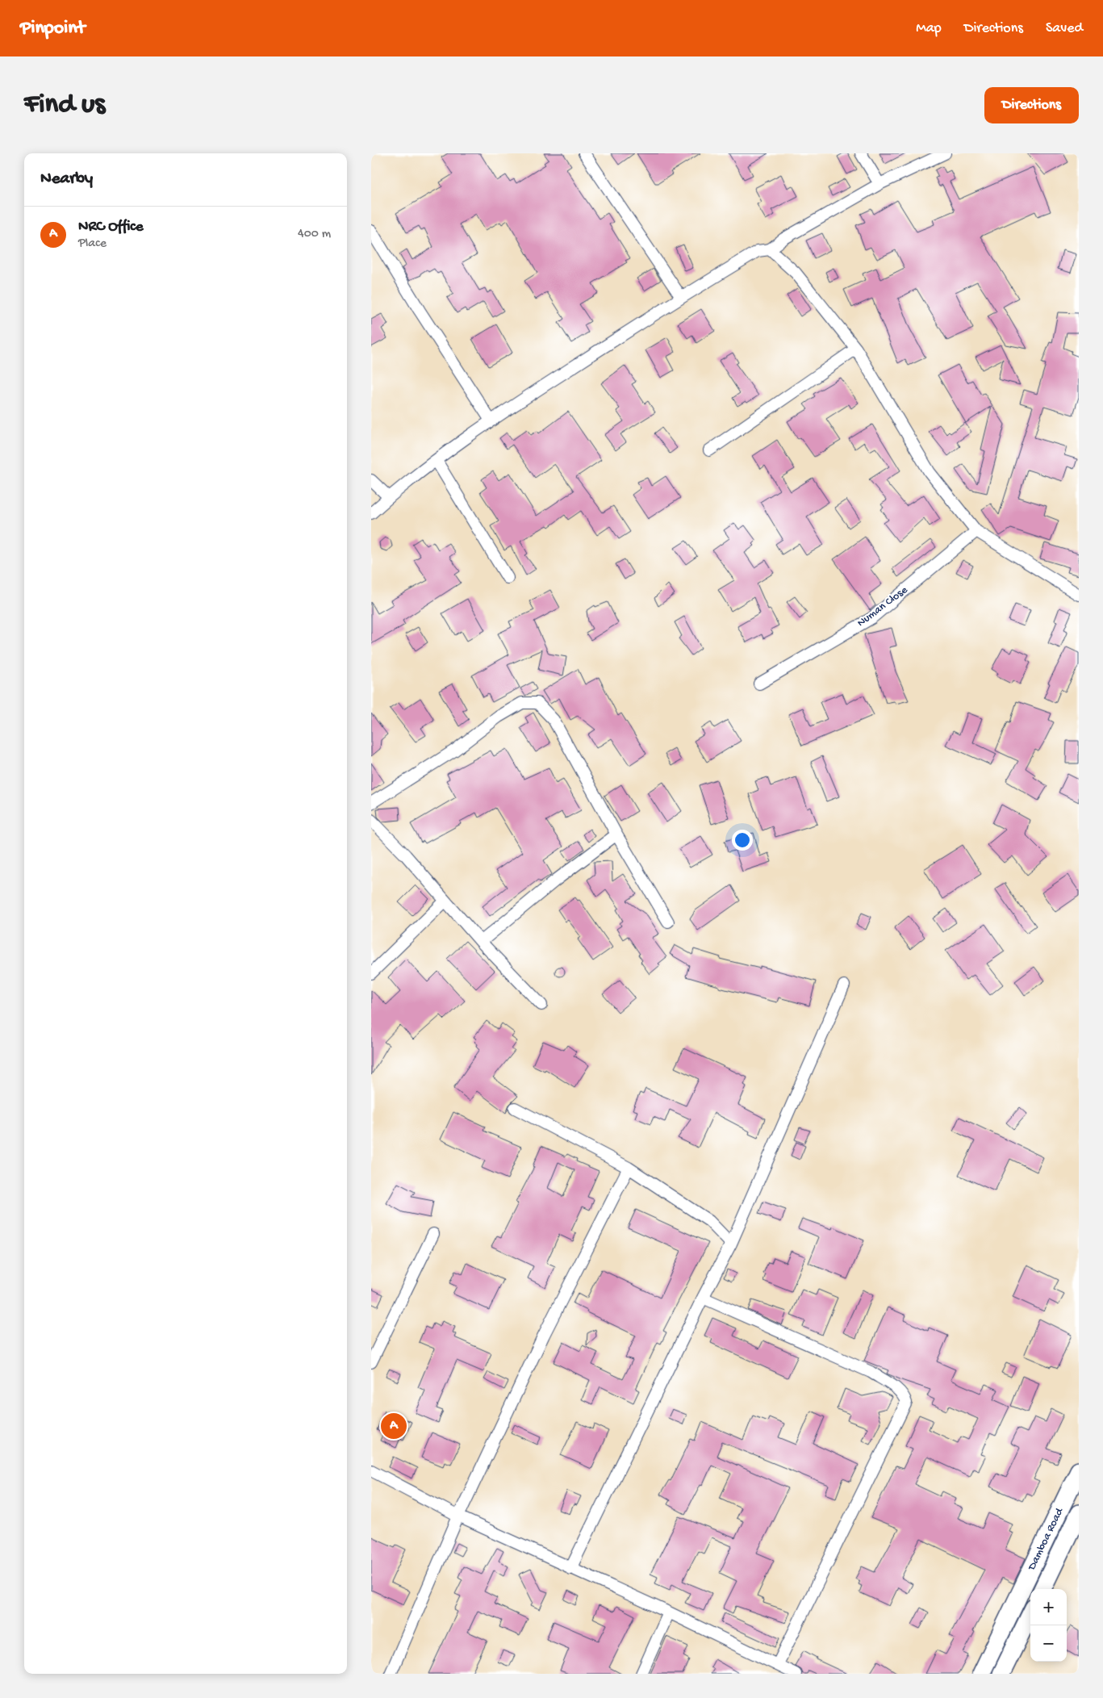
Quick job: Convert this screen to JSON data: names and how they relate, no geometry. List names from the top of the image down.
{
  "streets": {
    "main road": ["Damboa Road"],
    "street": ["Numan Close"]
  },
  "page": {
    "header": "Pinpoint",
    "nav": ["Map", "Directions", "Saved"],
    "buttons": "Directions",
    "title": "Find us",
    "heading": "Nearby",
    "list": [
      {
        "mark": "A",
        "name": "NRC Office",
        "note": "Place",
        "value": "400 m"
      }
    ],
    "pins": "A",
    "map_buttons": ["+", "−"]
  }
}
